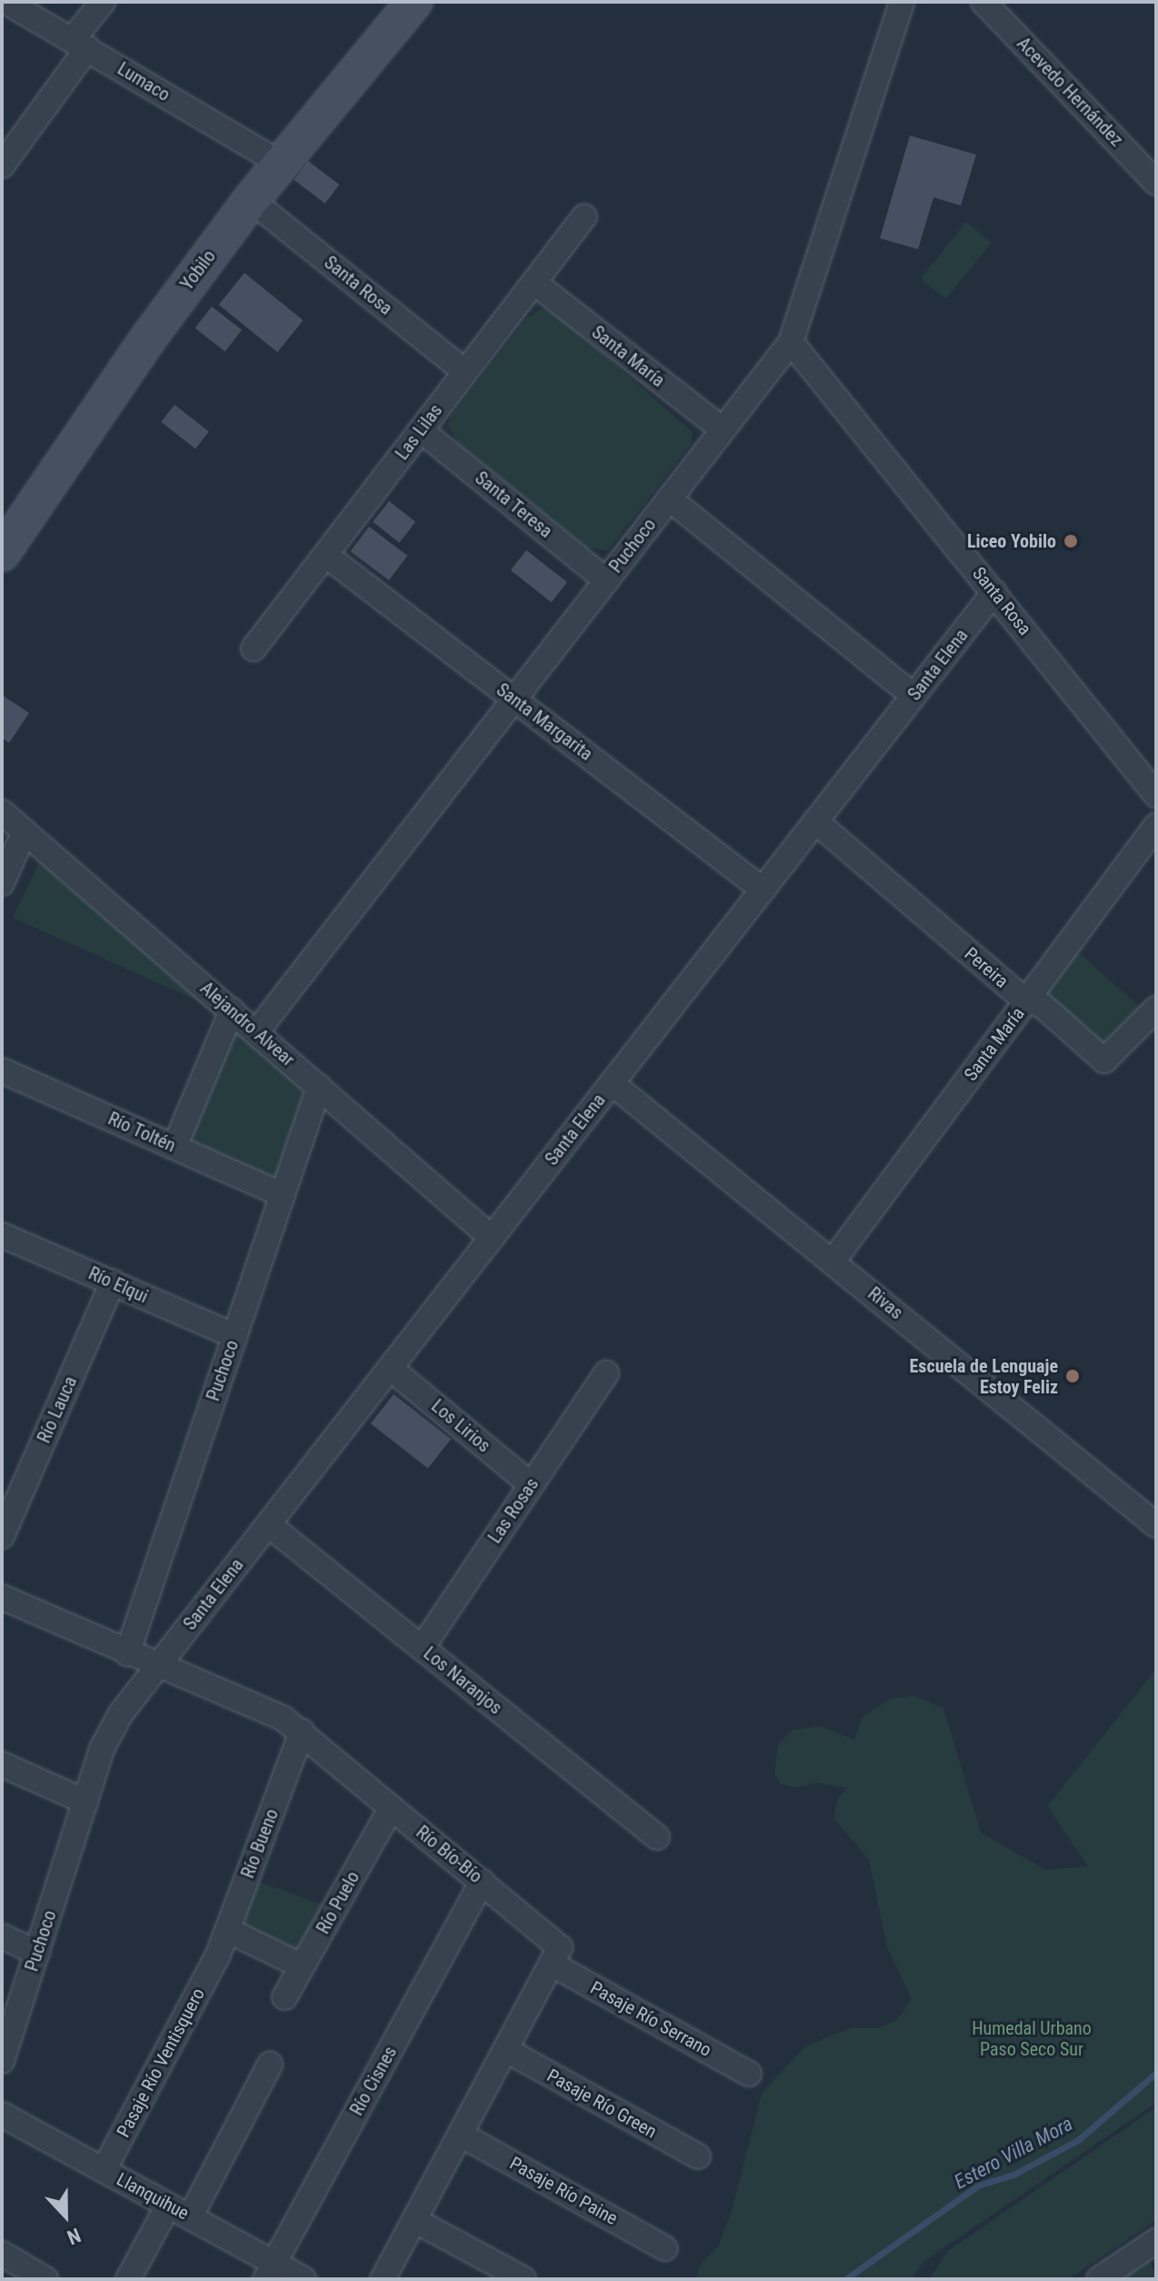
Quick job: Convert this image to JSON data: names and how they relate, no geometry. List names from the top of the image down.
{
  "streets": {
    "main road": ["Yobilo"],
    "street": [
      "Lumaco",
      "Acevedo Hernández",
      "Santa Rosa",
      "Santa María",
      "Las Lilas",
      "Santa Teresa",
      "Puchoco",
      "Santa Elena",
      "Santa Margarita",
      "Pereira",
      "Alejandro Alvear",
      "Río Toltén",
      "Río Elqui",
      "Rivas",
      "Río Lauca",
      "Los Lirios",
      "Las Rosas",
      "Los Naranjos",
      "Río Bueno",
      "Río Bío-Bío",
      "Río Puelo",
      "Pasaje Río Serrano",
      "Pasaje Río Ventisquero",
      "Río Cisnes",
      "Pasaje Río Green",
      "Pasaje Río Paine",
      "Llanquihue"
    ]
  },
  "crossings": [
    ["Lumaco", "Yobilo"],
    ["Yobilo", "Santa Rosa"],
    ["Santa Rosa", "Las Lilas"],
    ["Santa Rosa", "Puchoco"],
    ["Santa Rosa", "Santa Elena"],
    ["Santa María", "Las Lilas"],
    ["Santa María", "Puchoco"],
    ["Santa María", "Pereira"],
    ["Santa María", "Rivas"],
    ["Las Lilas", "Santa Teresa"],
    ["Las Lilas", "Santa Margarita"],
    ["Santa Teresa", "Puchoco"],
    ["Puchoco", "Santa Elena"],
    ["Puchoco", "Santa Margarita"],
    ["Puchoco", "Alejandro Alvear"],
    ["Puchoco", "Río Toltén"],
    ["Puchoco", "Río Elqui"],
    ["Puchoco", "Río Bío-Bío"],
    ["Santa Elena", "Santa Margarita"],
    ["Santa Elena", "Pereira"],
    ["Santa Elena", "Alejandro Alvear"],
    ["Santa Elena", "Rivas"],
    ["Santa Elena", "Los Lirios"],
    ["Santa Elena", "Los Naranjos"],
    ["Santa Elena", "Río Bío-Bío"],
    ["Río Elqui", "Río Lauca"],
    ["Los Lirios", "Las Rosas"],
    ["Las Rosas", "Los Naranjos"],
    ["Río Bueno", "Río Bío-Bío"],
    ["Río Bueno", "Pasaje Río Ventisquero"],
    ["Río Bío-Bío", "Río Puelo"],
    ["Río Bío-Bío", "Pasaje Río Serrano"],
    ["Río Bío-Bío", "Río Cisnes"],
    ["Pasaje Río Ventisquero", "Llanquihue"],
    ["Río Cisnes", "Llanquihue"]
  ],
  "water": ["Estero Villa Mora"],
  "parks": ["Humedal Urbano Paso Seco Sur"],
  "places": ["Liceo Yobilo", "Escuela de Lenguaje Estoy Feliz"],
  "north": "bottom"
}
